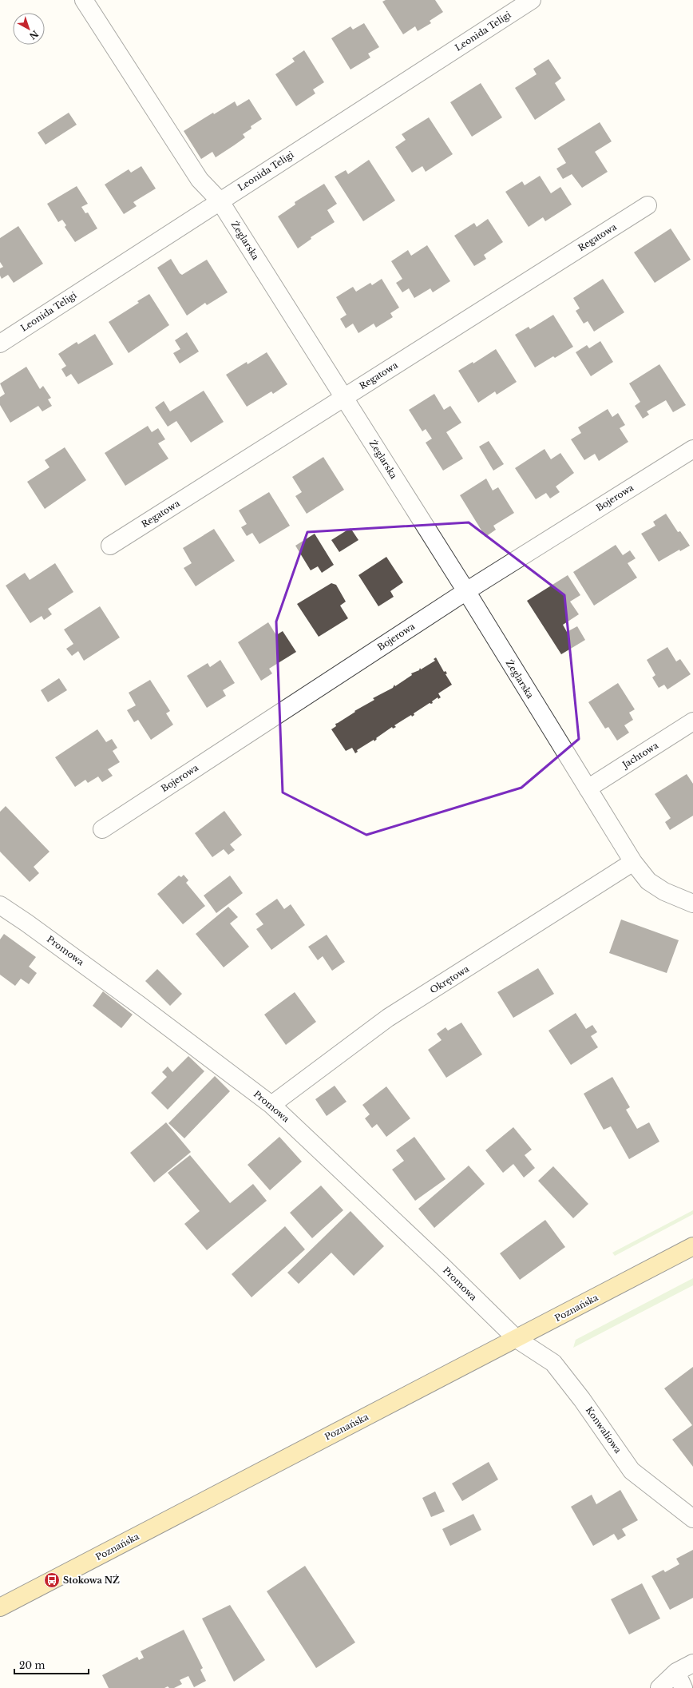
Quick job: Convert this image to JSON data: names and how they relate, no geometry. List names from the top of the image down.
{
  "streets": {
    "main road": ["Poznańska"],
    "street": [
      "Leonida Teligi",
      "Regatowa",
      "Żeglarska",
      "Bojerowa",
      "Jachtowa",
      "Promowa",
      "Okrętowa",
      "Konwaliowa"
    ]
  },
  "crossings": [
    ["Leonida Teligi", "Żeglarska"],
    ["Regatowa", "Żeglarska"],
    ["Żeglarska", "Bojerowa"],
    ["Żeglarska", "Jachtowa"],
    ["Żeglarska", "Okrętowa"],
    ["Promowa", "Okrętowa"],
    ["Promowa", "Poznańska"],
    ["Promowa", "Konwaliowa"],
    ["Poznańska", "Konwaliowa"]
  ],
  "places": {
    "bus stop": ["Stokowa NŻ"]
  },
  "scale_bar": "20 m",
  "north": "bottom right"
}
